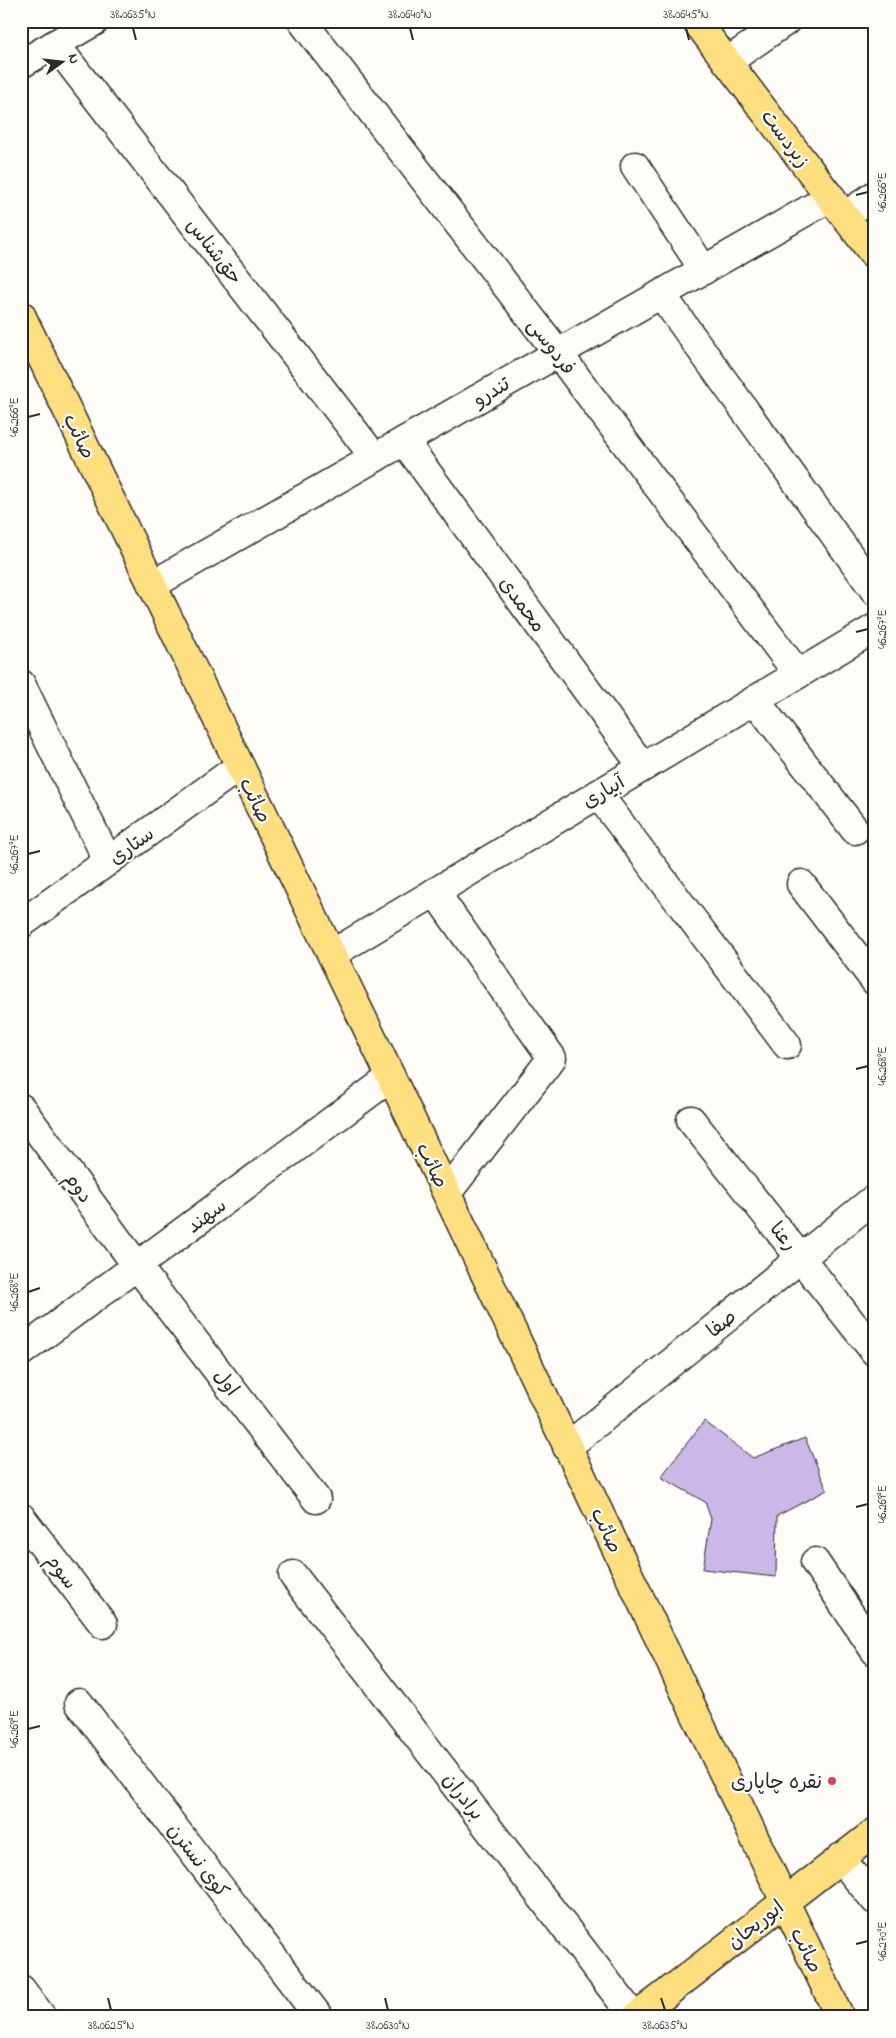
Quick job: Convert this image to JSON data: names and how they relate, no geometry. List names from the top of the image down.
{
  "streets": {
    "main road": ["زبردست", "صائب", "ابوریحان"],
    "street": [
      "حق‌شناس",
      "فردوسی",
      "تندرو",
      "محمدی",
      "آبیاری",
      "ستاری",
      "دوم",
      "سهند",
      "رعنا",
      "صفا",
      "اول",
      "سوم",
      "برادران",
      "کوی نسترن"
    ]
  },
  "crossings": [
    ["زبردست", "تندرو"],
    ["حق‌شناس", "تندرو"],
    ["فردوسی", "تندرو"],
    ["فردوسی", "آبیاری"],
    ["تندرو", "صائب"],
    ["تندرو", "محمدی"],
    ["صائب", "آبیاری"],
    ["صائب", "ستاری"],
    ["صائب", "سهند"],
    ["صائب", "صفا"],
    ["صائب", "ابوریحان"],
    ["محمدی", "آبیاری"],
    ["دوم", "سهند"],
    ["دوم", "اول"],
    ["سهند", "اول"],
    ["رعنا", "صفا"],
    ["برادران", "ابوریحان"]
  ],
  "places": ["نقره چاپاری"],
  "north": "right",
  "coordinates": [
    "38.0635°N",
    "38.0640°N",
    "38.0645°N",
    "46.266°E",
    "46.267°E",
    "46.268°E",
    "46.269°E",
    "46.270°E",
    "38.0625°N",
    "38.0630°N"
  ]
}
